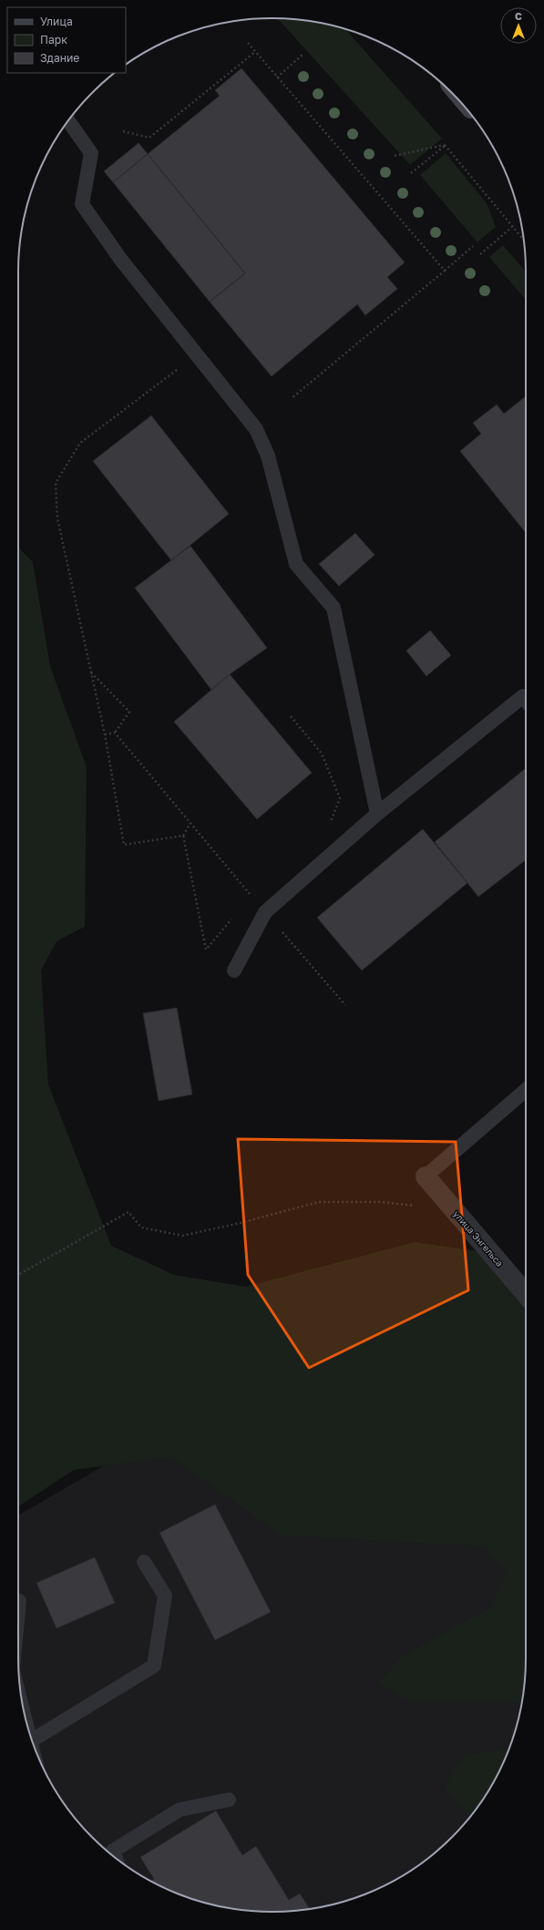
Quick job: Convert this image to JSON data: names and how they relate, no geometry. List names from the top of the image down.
{
  "streets": {
    "street": ["улица Энгельса"]
  },
  "legend": ["Улица", "Парк", "Здание"],
  "north": "top"
}
